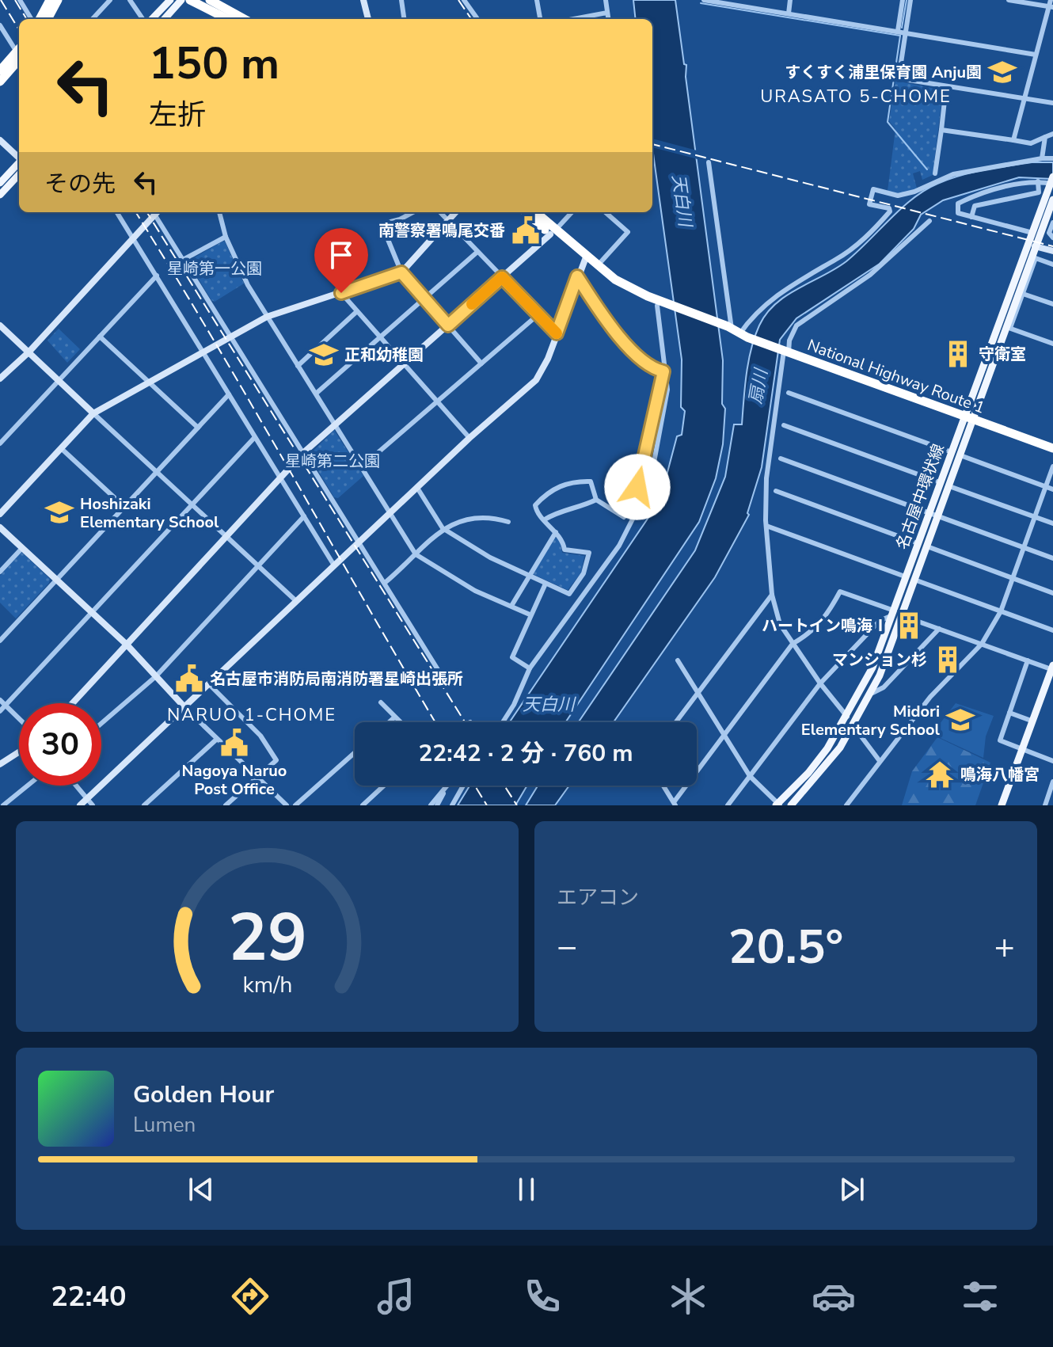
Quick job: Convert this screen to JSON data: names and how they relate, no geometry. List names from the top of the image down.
{
  "streets": {
    "highway": ["National Highway Route 1"],
    "main road": ["名古屋中環状線"]
  },
  "crossings": [
    ["National Highway Route 1", "名古屋中環状線"]
  ],
  "districts": ["URASATO 5-CHOME", "NARUO 1-CHOME"],
  "water": ["天白川", "扇川"],
  "parks": ["星崎第一公園", "星崎第二公園"],
  "places": {
    "school or university": [
      "すくすく浦里保育園 Anju園",
      "正和幼稚園",
      "Hoshizaki Elementary School",
      "Midori Elementary School"
    ],
    "public building": ["南警察署鳴尾交番", "名古屋市消防局南消防署星崎出張所", "Nagoya Naruo Post Office"],
    "building": ["守衛室", "ハートイン鳴海Ⅰ", "マンション杉"],
    "temple": ["鳴海八幡宮"]
  },
  "page": {
    "turn": ["150 m", "左折"],
    "then": "その先",
    "limit": "30",
    "trip": "22:42 · 2 分 · 760 m",
    "tile": "エアコン",
    "heat": ["−", "20.5°", "+"],
    "song": ["Golden Hour", "Lumen"],
    "tabs": "22:40",
    "gauge": ["29", "km/h"]
  }
}
